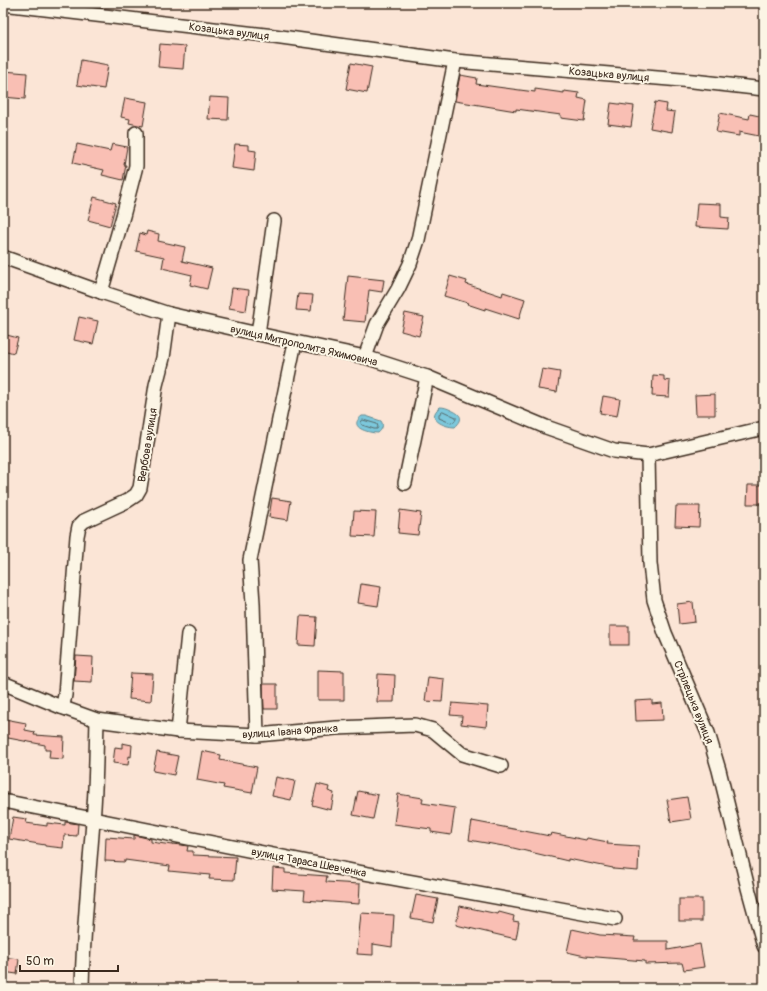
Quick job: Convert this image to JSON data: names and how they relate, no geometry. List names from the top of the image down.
{
  "streets": {
    "street": [
      "Козацька вулиця",
      "вулиця Митрополита Яхимовича",
      "Вербова вулиця",
      "Стрілецька вулиця",
      "вулиця Івана Франка",
      "вулиця Тараса Шевченка"
    ]
  },
  "crossings": [
    ["вулиця Митрополита Яхимовича", "Вербова вулиця"],
    ["вулиця Митрополита Яхимовича", "Стрілецька вулиця"],
    ["Вербова вулиця", "вулиця Івана Франка"]
  ],
  "scale_bar": "50 m"
}
